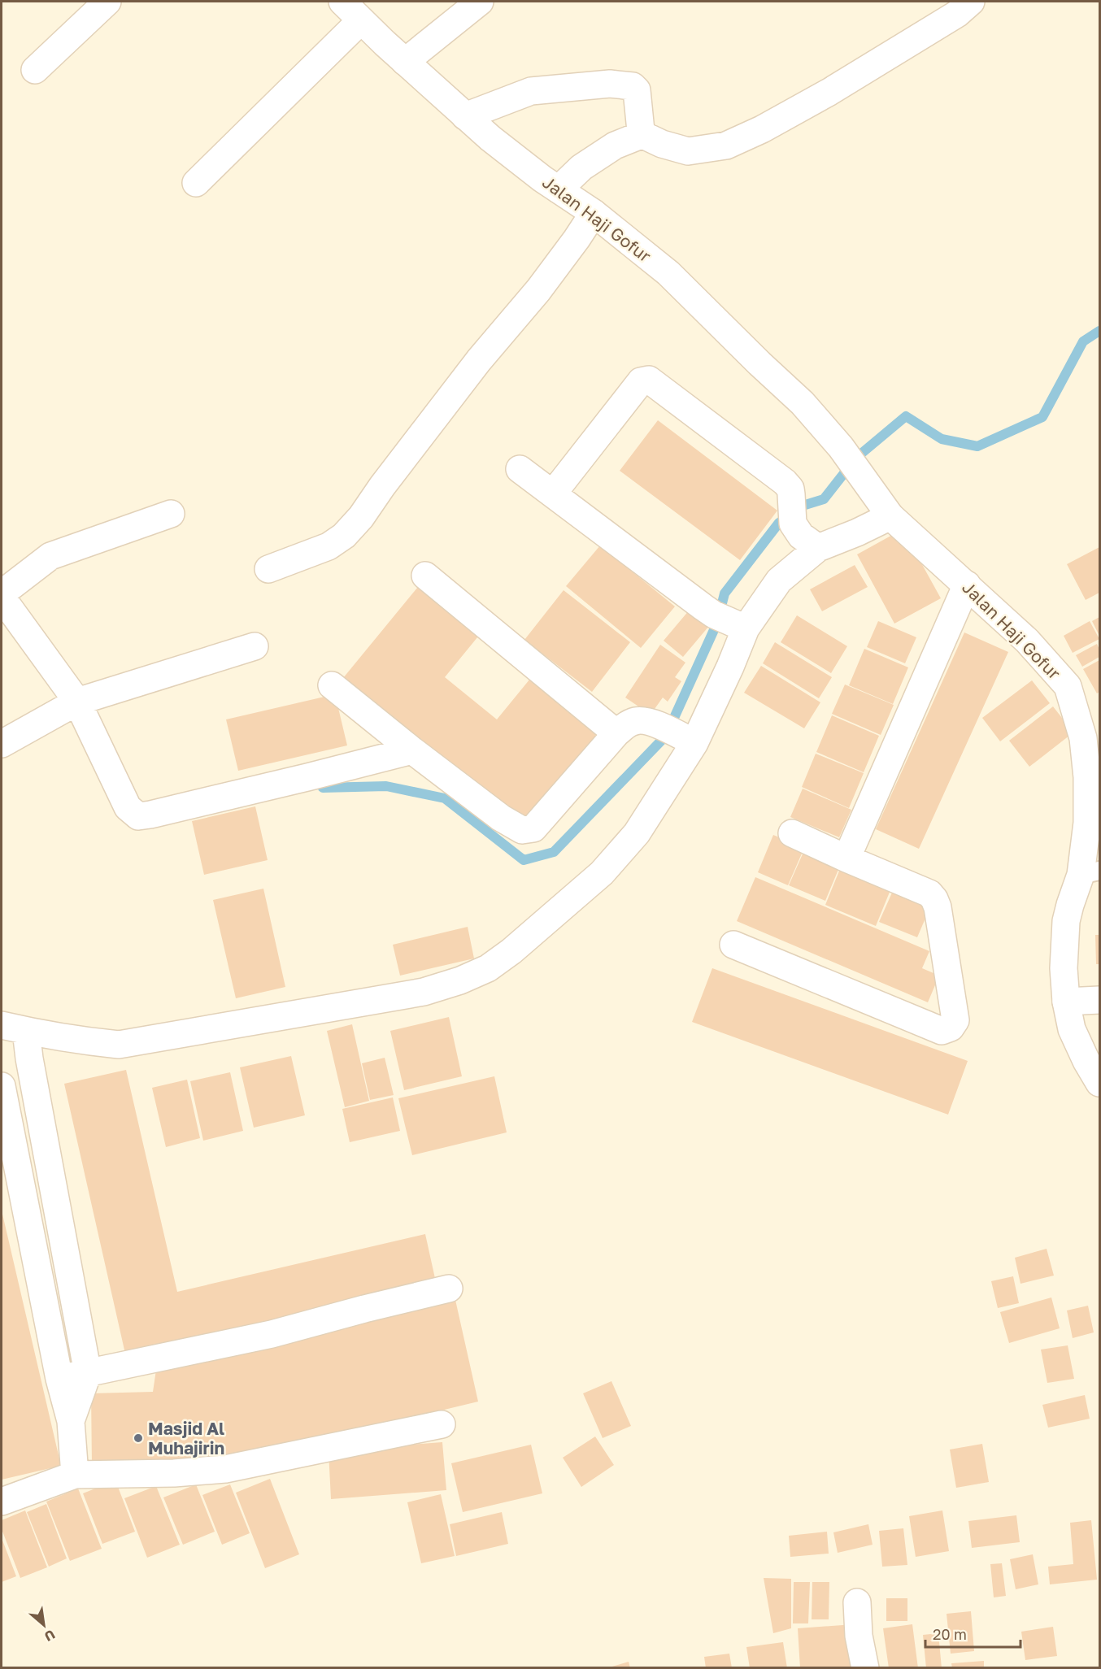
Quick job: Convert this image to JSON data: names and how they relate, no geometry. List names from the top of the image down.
{
  "streets": {
    "street": ["Jalan Haji Gofur"]
  },
  "places": ["Masjid Al Muhajirin"],
  "scale_bar": "20 m",
  "north": "bottom right"
}
